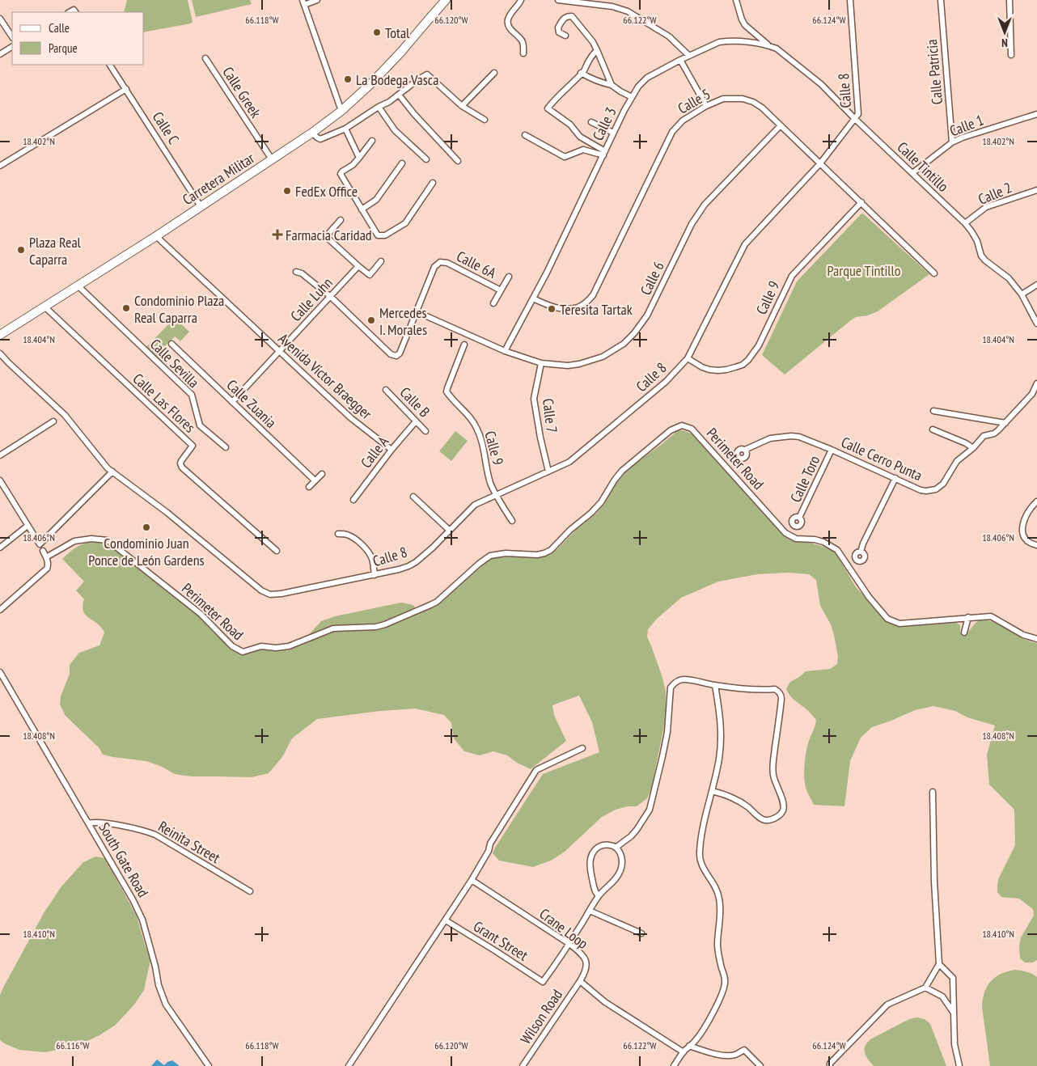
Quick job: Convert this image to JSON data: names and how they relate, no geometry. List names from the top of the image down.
{
  "streets": {
    "main road": ["Carretera Militar"],
    "street": [
      "Calle Patricia",
      "Calle 8",
      "Calle Greek",
      "Calle 5",
      "Calle 3",
      "Calle 1",
      "Calle C",
      "Calle Tintillo",
      "Calle 2",
      "Calle 6A",
      "Calle 6",
      "Calle 9",
      "Calle Luhn",
      "Calle Sevilla",
      "Avenida Víctor Braegger",
      "Calle B",
      "Calle Las Flores",
      "Calle Zuania",
      "Calle 7",
      "Calle A",
      "Perimeter Road",
      "Calle Cerro Punta",
      "Calle Toro",
      "Reinita Street",
      "South Gate Road",
      "Crane Loop",
      "Grant Street",
      "Wilson Road"
    ]
  },
  "crossings": [
    ["Calle Patricia", "Calle 1"],
    ["Calle 8", "Calle 5"],
    ["Calle 8", "Calle Tintillo"],
    ["Calle 8", "Calle 9"],
    ["Calle 8", "Calle 7"],
    ["Calle Greek", "Carretera Militar"],
    ["Calle 5", "Calle 3"],
    ["Calle 5", "Calle 6"],
    ["Calle 5", "Calle 9"],
    ["Calle 3", "Calle Tintillo"],
    ["Calle 3", "Calle 6"],
    ["Calle 1", "Calle Tintillo"],
    ["Calle C", "Carretera Militar"],
    ["Calle Tintillo", "Calle 2"],
    ["Carretera Militar", "Calle Sevilla"],
    ["Carretera Militar", "Avenida Víctor Braegger"],
    ["Carretera Militar", "Calle Las Flores"],
    ["Calle 6A", "Calle 6"],
    ["Calle 6A", "Calle Luhn"],
    ["Calle 6", "Calle 7"],
    ["Calle Luhn", "Avenida Víctor Braegger"],
    ["Calle Luhn", "Calle Zuania"],
    ["Avenida Víctor Braegger", "Calle A"],
    ["Calle B", "Calle A"],
    ["Calle Cerro Punta", "Calle Toro"],
    ["Reinita Street", "South Gate Road"],
    ["Crane Loop", "Grant Street"],
    ["Crane Loop", "Wilson Road"]
  ],
  "parks": ["Parque Tintillo"],
  "places": {
    "other": [
      "Total",
      "La Bodega Vasca",
      "FedEx Office",
      "Plaza Real Caparra",
      "Condominio Plaza Real Caparra",
      "Teresita Tartak",
      "Mercedes I. Morales",
      "Condominio Juan Ponce de León Gardens"
    ],
    "health": ["Farmacia Caridad"]
  },
  "legend": ["Calle", "Parque"],
  "north": "bottom",
  "coordinates": [
    "66.118°W",
    "66.120°W",
    "66.122°W",
    "66.124°W",
    "18.402°N",
    "18.404°N",
    "18.406°N",
    "18.408°N",
    "18.410°N",
    "66.116°W"
  ]
}
